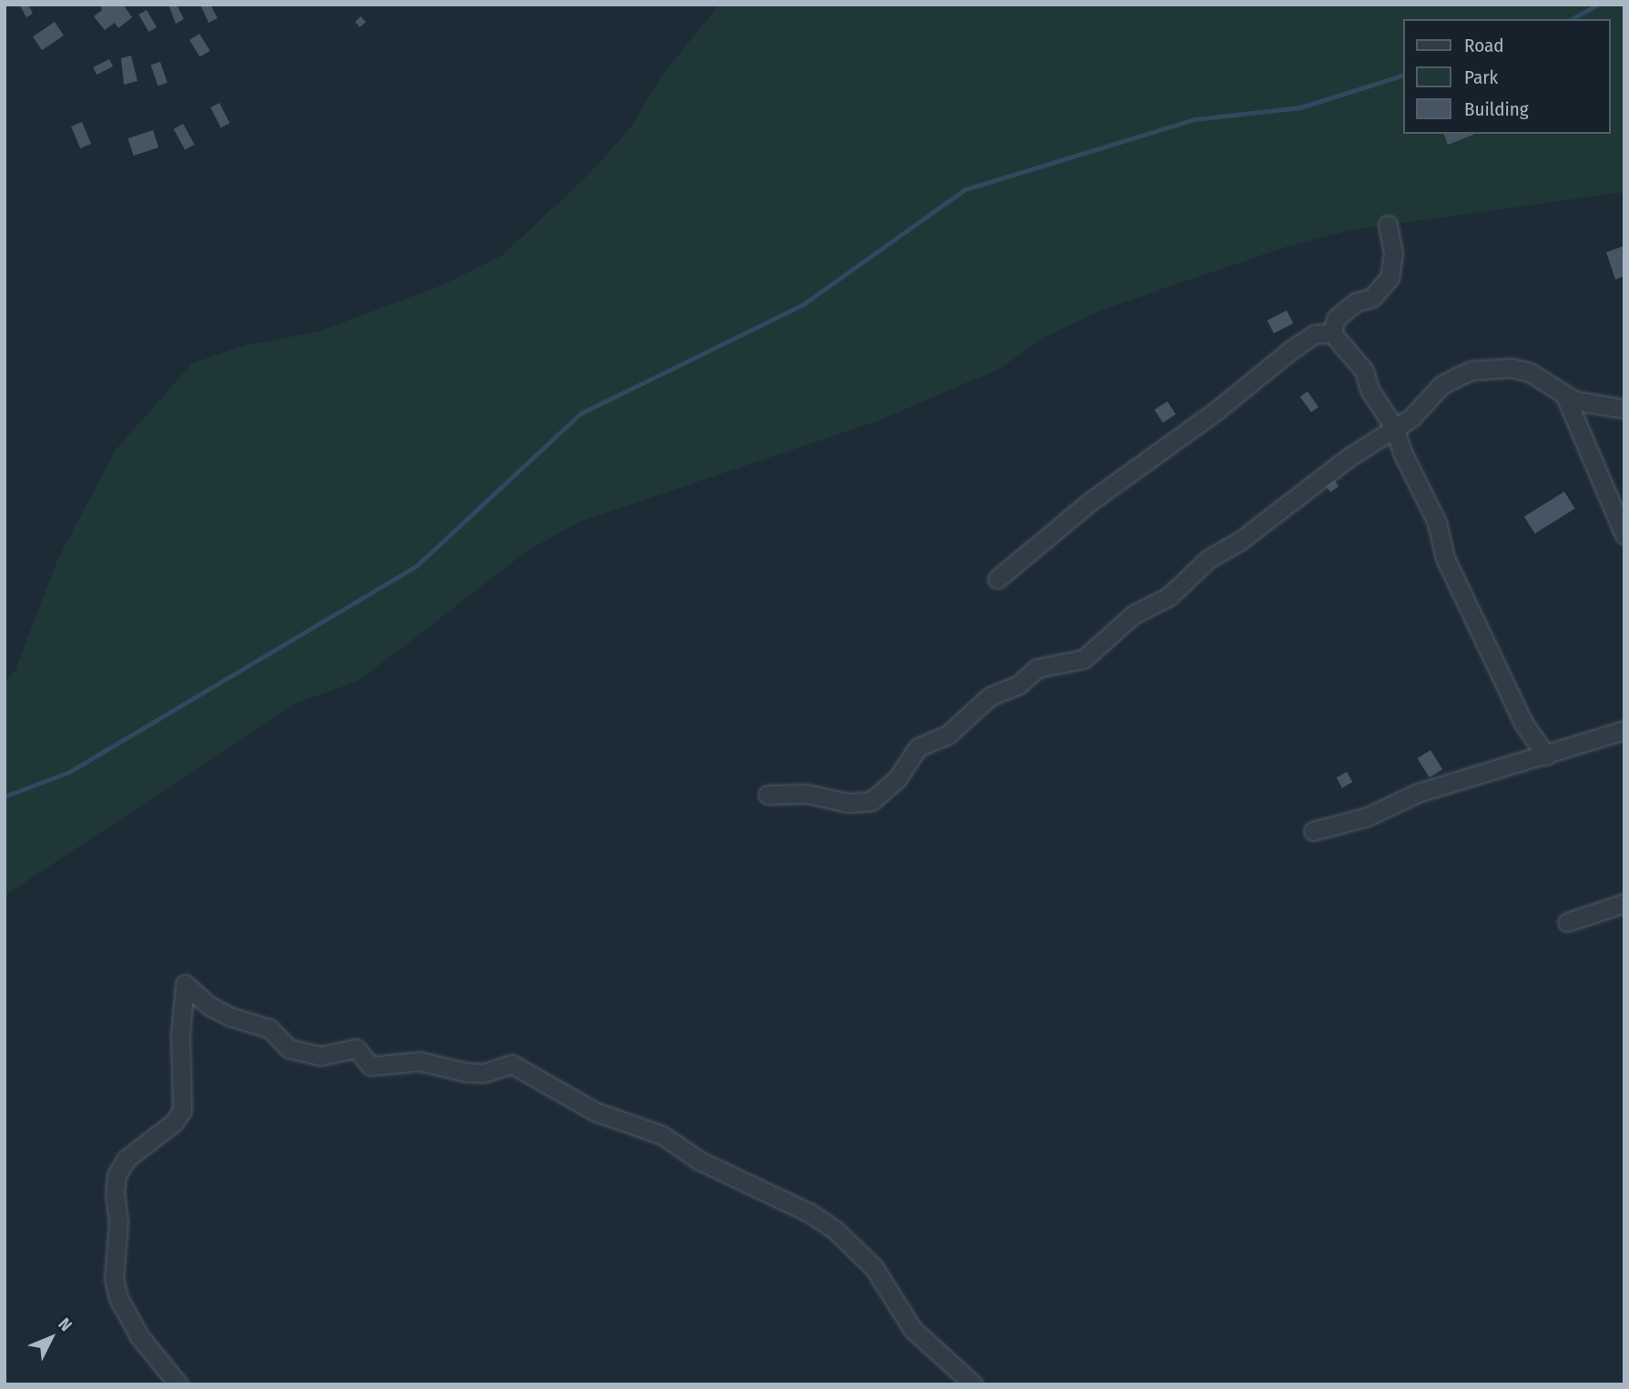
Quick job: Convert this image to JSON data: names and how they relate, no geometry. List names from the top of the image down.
{
  "legend": ["Road", "Park", "Building"],
  "north": "top right"
}
